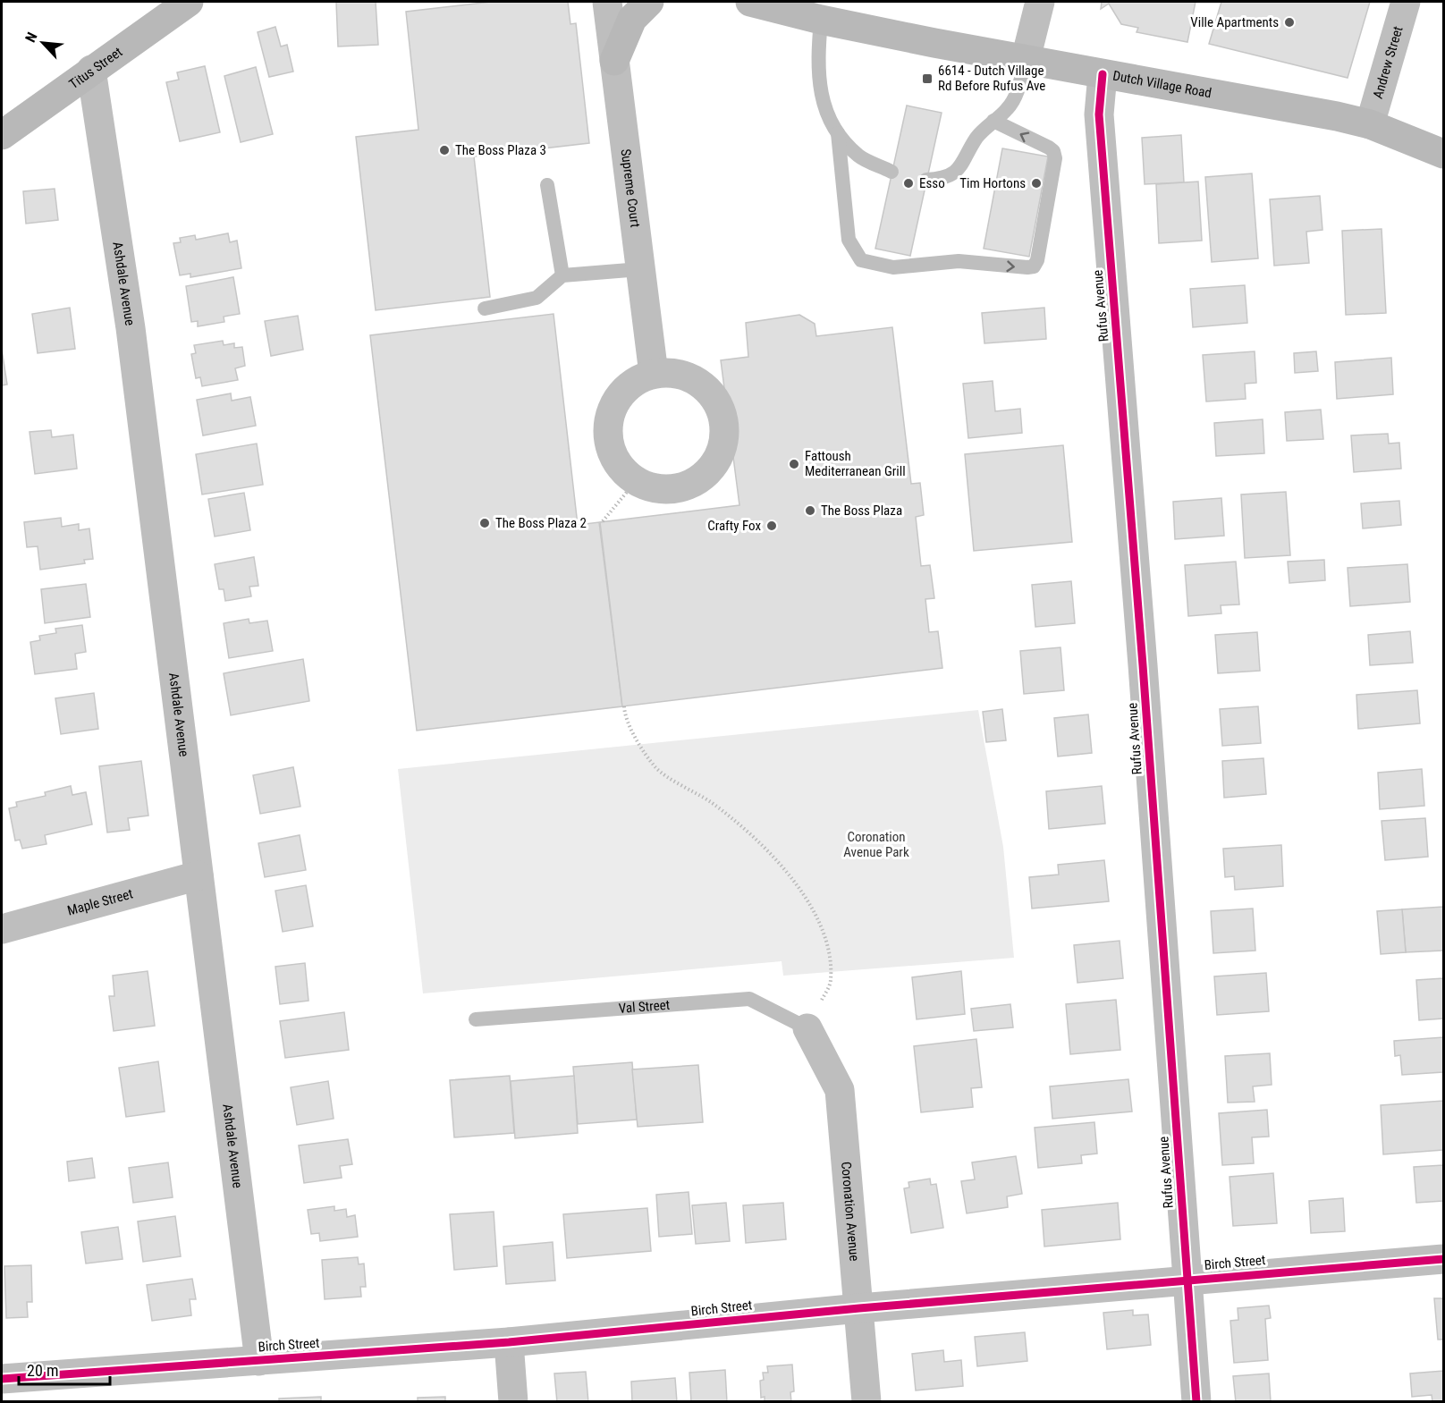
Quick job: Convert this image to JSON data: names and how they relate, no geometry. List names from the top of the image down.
{
  "streets": {
    "main road": ["Titus Street", "Dutch Village Road"],
    "street": [
      "Andrew Street",
      "Supreme Court",
      "Ashdale Avenue",
      "Rufus Avenue",
      "Maple Street",
      "Coronation Avenue",
      "Birch Street"
    ],
    "lane": ["Val Street"]
  },
  "crossings": [
    ["Andrew Street", "Dutch Village Road"],
    ["Titus Street", "Ashdale Avenue"],
    ["Dutch Village Road", "Rufus Avenue"],
    ["Ashdale Avenue", "Maple Street"],
    ["Ashdale Avenue", "Birch Street"],
    ["Rufus Avenue", "Birch Street"],
    ["Val Street", "Coronation Avenue"],
    ["Coronation Avenue", "Birch Street"]
  ],
  "parks": ["Coronation Avenue Park"],
  "places": {
    "other": [
      "Ville Apartments",
      "The Boss Plaza 3",
      "Esso",
      "Tim Hortons",
      "Fattoush Mediterranean Grill",
      "The Boss Plaza",
      "The Boss Plaza 2",
      "Crafty Fox"
    ],
    "transit": ["6614 - Dutch Village Rd Before Rufus Ave"]
  },
  "scale_bar": "20 m",
  "north": "top left"
}
